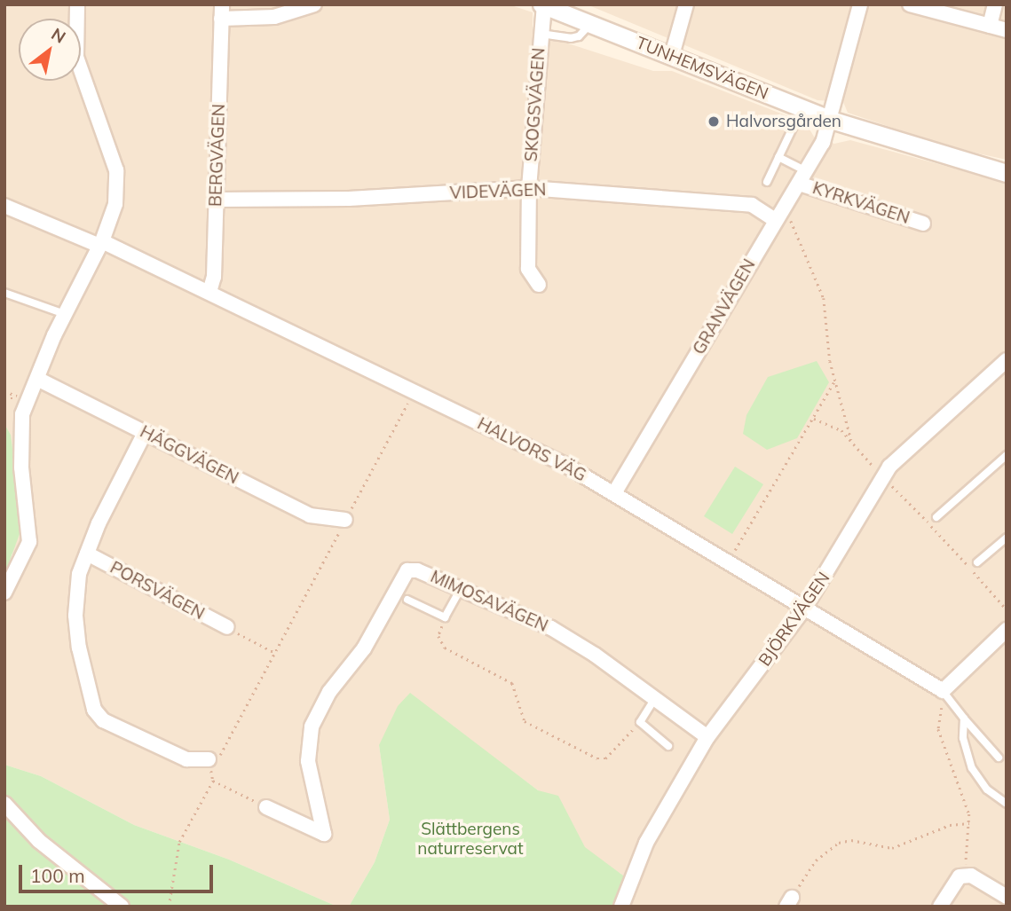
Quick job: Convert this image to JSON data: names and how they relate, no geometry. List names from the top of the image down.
{
  "streets": {
    "street": [
      "TUNHEMSVÄGEN",
      "SKOGSVÄGEN",
      "BERGVÄGEN",
      "VIDEVÄGEN",
      "KYRKVÄGEN",
      "GRANVÄGEN",
      "HALVORS VÄG",
      "HÄGGVÄGEN",
      "PORSVÄGEN",
      "MIMOSAVÄGEN",
      "BJÖRKVÄGEN"
    ]
  },
  "crossings": [
    ["TUNHEMSVÄGEN", "SKOGSVÄGEN"],
    ["TUNHEMSVÄGEN", "GRANVÄGEN"],
    ["SKOGSVÄGEN", "VIDEVÄGEN"],
    ["BERGVÄGEN", "VIDEVÄGEN"],
    ["BERGVÄGEN", "HALVORS VÄG"],
    ["VIDEVÄGEN", "GRANVÄGEN"],
    ["KYRKVÄGEN", "GRANVÄGEN"],
    ["GRANVÄGEN", "HALVORS VÄG"],
    ["HALVORS VÄG", "BJÖRKVÄGEN"],
    ["MIMOSAVÄGEN", "BJÖRKVÄGEN"]
  ],
  "parks": ["Slättbergens naturreservat"],
  "places": ["Halvorsgården"],
  "scale_bar": "100 m",
  "north": "top right"
}
